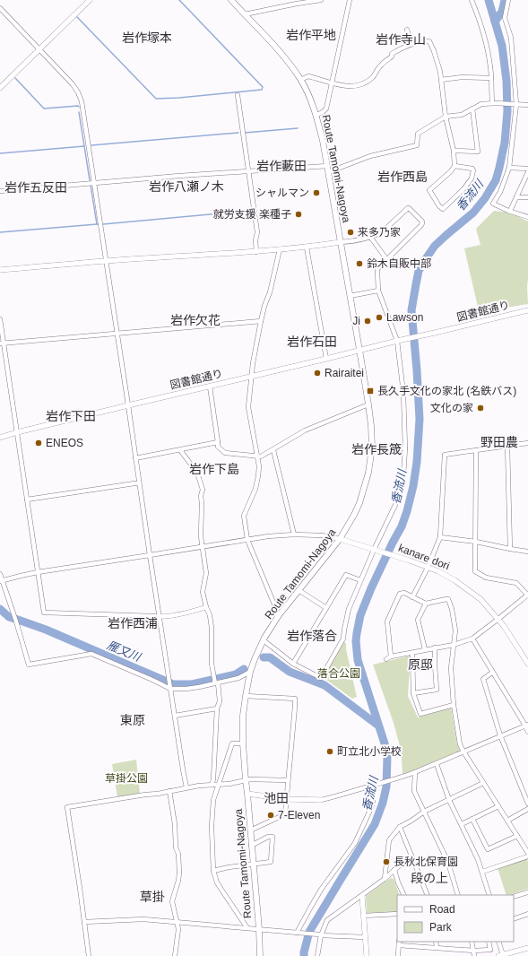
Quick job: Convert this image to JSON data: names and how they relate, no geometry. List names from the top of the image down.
{
  "streets": {
    "main road": ["Route Tamomi-Nagoya"],
    "street": ["図書館通り", "kanare dori"]
  },
  "crossings": [
    ["Route Tamomi-Nagoya", "図書館通り"],
    ["Route Tamomi-Nagoya", "kanare dori"]
  ],
  "districts": [
    "岩作平地",
    "岩作塚本",
    "岩作寺山",
    "岩作藪田",
    "岩作西島",
    "岩作八瀬ノ木",
    "岩作五反田",
    "岩作欠花",
    "岩作石田",
    "岩作下田",
    "野田農",
    "岩作長筬",
    "岩作下島",
    "岩作西浦",
    "岩作落合",
    "原邸",
    "東原",
    "池田",
    "段の上",
    "草掛"
  ],
  "water": ["香流川", "雁又川"],
  "parks": ["落合公園", "草掛公園"],
  "places": {
    "other": [
      "シャルマン",
      "就労支援 楽種子",
      "来多乃家",
      "鈴木自販中部",
      "Lawson",
      "Ji",
      "Rairaitei",
      "文化の家",
      "ENEOS",
      "町立北小学校",
      "7-Eleven",
      "長秋北保育園"
    ],
    "transit": ["長久手文化の家北 (名鉄バス)"]
  },
  "legend": ["Road", "Park"]
}
